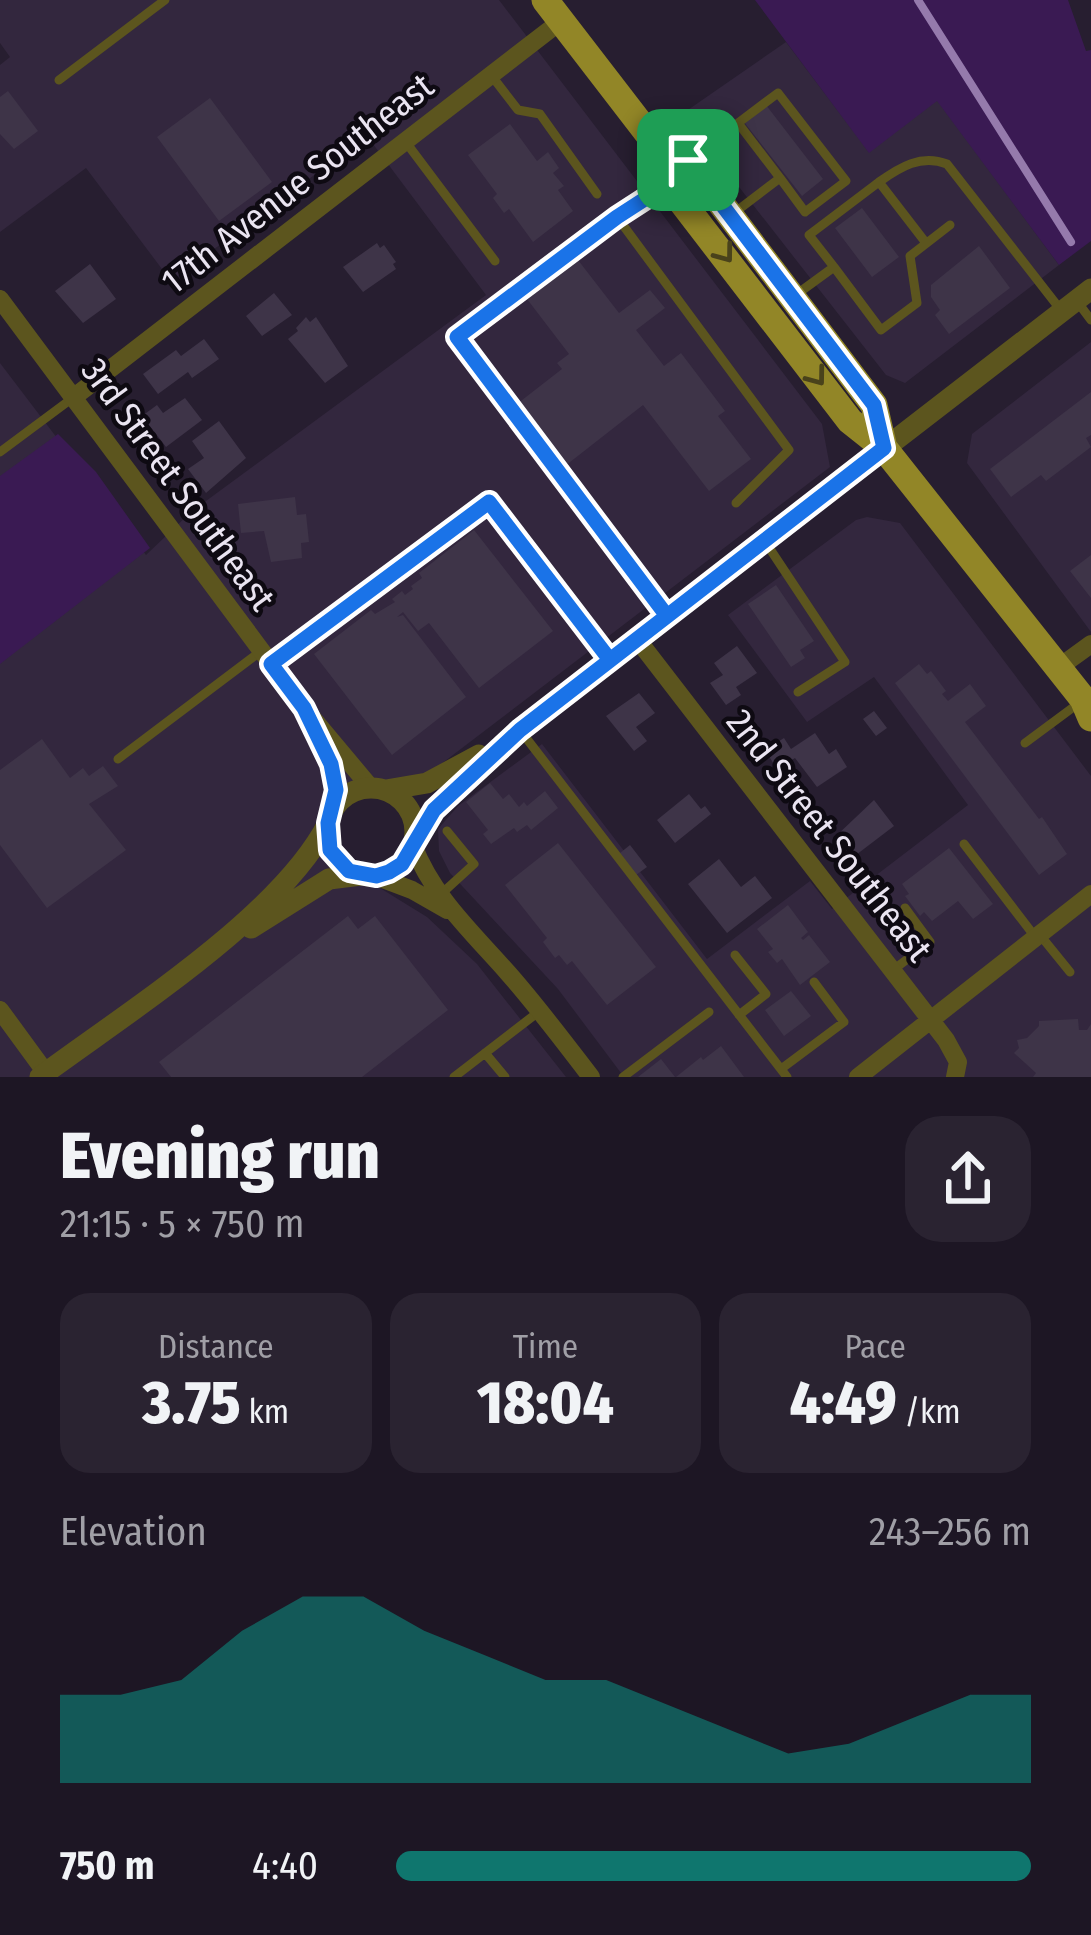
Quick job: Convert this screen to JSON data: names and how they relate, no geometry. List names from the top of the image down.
{
  "streets": {
    "street": ["17th Avenue Southeast", "3rd Street Southeast", "2nd Street Southeast"]
  },
  "crossings": [
    ["17th Avenue Southeast", "3rd Street Southeast"]
  ],
  "page": {
    "heading": ["Evening run", "21:15 · 5 × 750 m"],
    "stats": [
      ["Distance", "3.75 km"],
      ["Time", "18:04"],
      ["Pace", "4:49 /km"]
    ],
    "chart": ["Elevation", "243–256 m"],
    "list": [
      {
        "name": "750 m",
        "note": "4:40"
      }
    ]
  }
}
